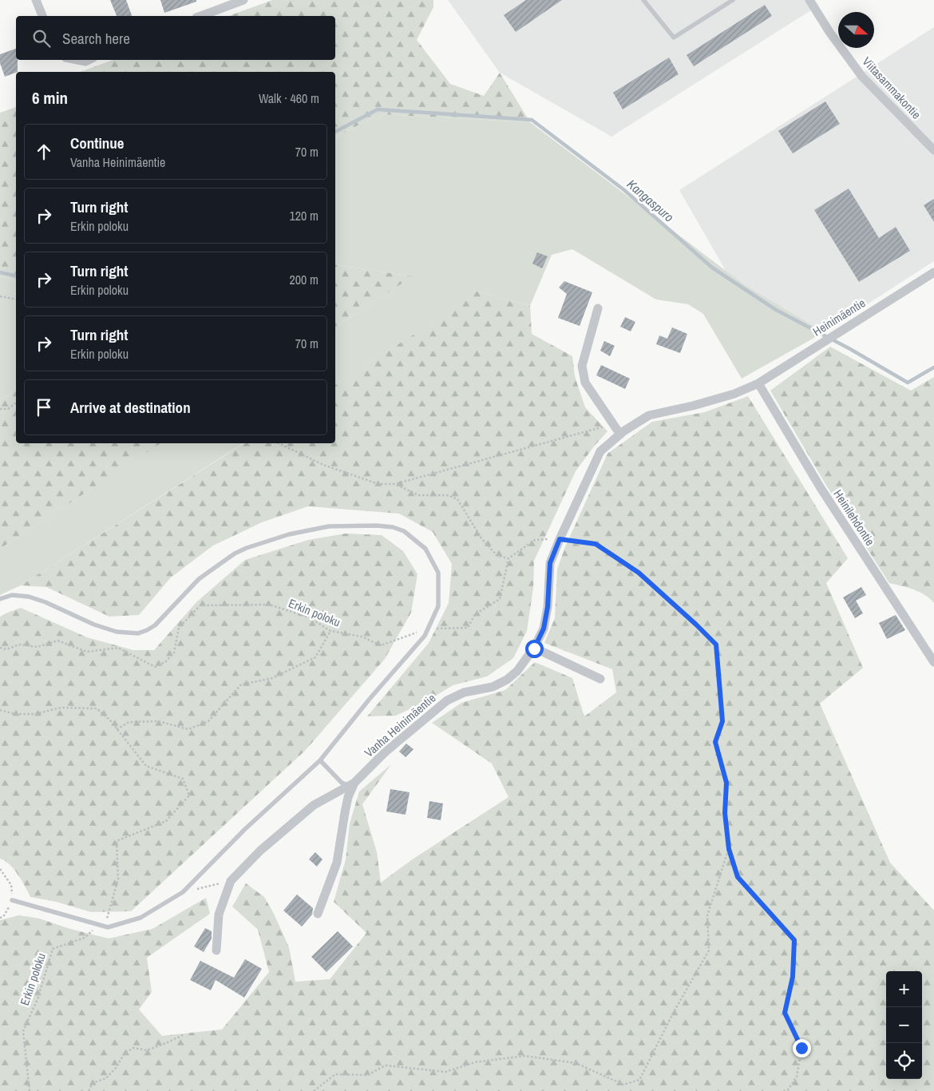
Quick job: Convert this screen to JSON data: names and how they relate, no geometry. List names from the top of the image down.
{
  "streets": {
    "street": [
      "Viitasammakontie",
      "Heinimäentie",
      "Heinilehdontie",
      "Vanha Heinimäentie"
    ],
    "path": ["Erkin poloku"]
  },
  "crossings": [
    ["Heinimäentie", "Heinilehdontie"],
    ["Heinimäentie", "Vanha Heinimäentie"],
    ["Heinilehdontie", "Vanha Heinimäentie"]
  ],
  "water": ["Kangaspuro"],
  "north": "right",
  "page": {
    "search": "Search here",
    "heading": ["6 min", "Walk · 460 m"],
    "list": [
      ["Continue", "Vanha Heinimäentie", "70 m"],
      ["Turn right", "Erkin poloku", "120 m"],
      ["Turn right", "Erkin poloku", "200 m"],
      ["Turn right", "Erkin poloku", "70 m"],
      "Arrive at destination"
    ],
    "map_buttons": ["+", "−"]
  }
}
